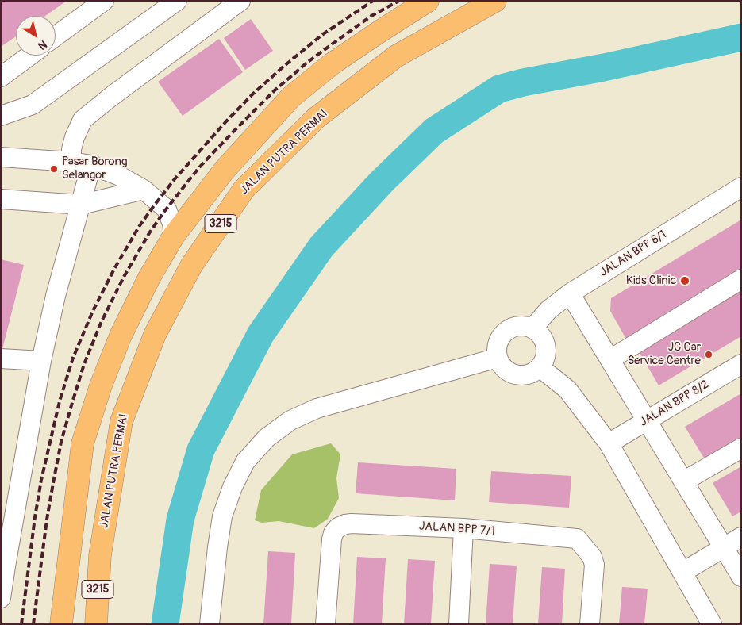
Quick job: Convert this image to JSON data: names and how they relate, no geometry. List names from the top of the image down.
{
  "streets": {
    "main road": ["JALAN PUTRA PERMAI", "3215"],
    "street": ["JALAN BPP 8/1", "JALAN BPP 8/2", "JALAN BPP 7/1"]
  },
  "places": ["Pasar Borong Selangor", "Kids Clinic", "JC Car Service Centre"],
  "north": "bottom right"
}
